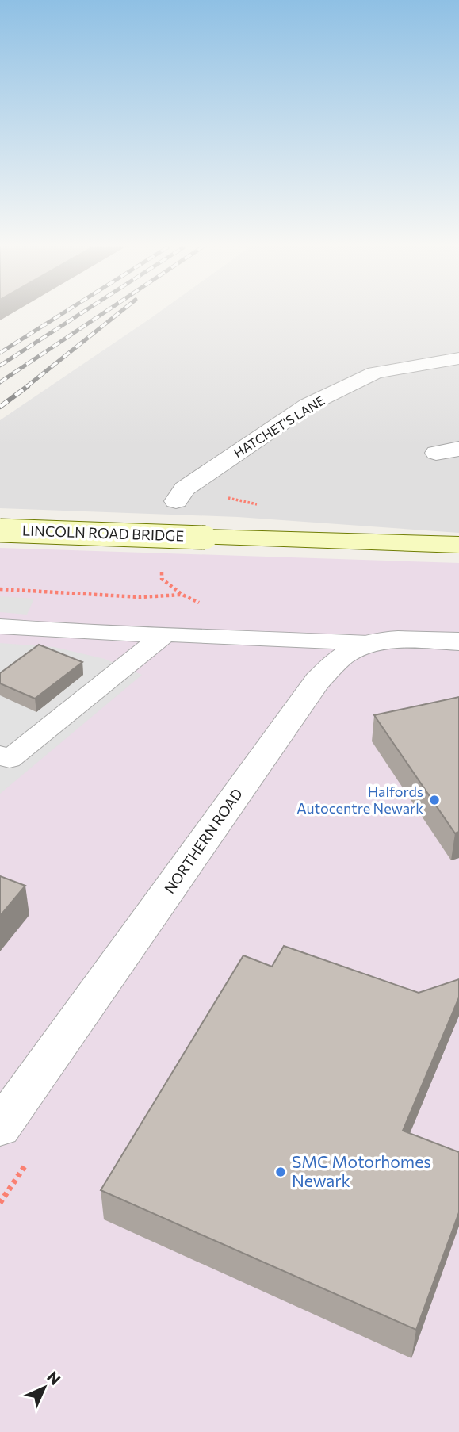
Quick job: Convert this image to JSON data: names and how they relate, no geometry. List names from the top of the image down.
{
  "streets": {
    "main road": ["LINCOLN ROAD BRIDGE"],
    "street": ["HATCHET'S LANE", "NORTHERN ROAD"]
  },
  "places": ["Halfords Autocentre Newark", "SMC Motorhomes Newark"],
  "north": "top right"
}
